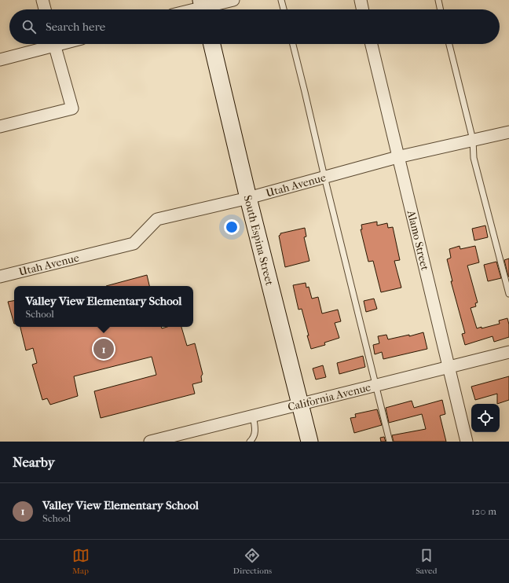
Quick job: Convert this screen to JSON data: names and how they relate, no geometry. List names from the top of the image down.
{
  "streets": {
    "street": [
      "Utah Avenue",
      "South Espina Street",
      "Alamo Street",
      "California Avenue"
    ]
  },
  "crossings": [
    ["Utah Avenue", "South Espina Street"],
    ["Utah Avenue", "Alamo Street"],
    ["South Espina Street", "California Avenue"],
    ["Alamo Street", "California Avenue"]
  ],
  "page": {
    "search": "Search here",
    "popup": ["Valley View Elementary School", "School"],
    "pins": "1",
    "heading": "Nearby",
    "list": [
      {
        "mark": "1",
        "name": "Valley View Elementary School",
        "note": "School",
        "value": "120 m"
      }
    ],
    "nav": ["Map", "Directions", "Saved"]
  }
}
